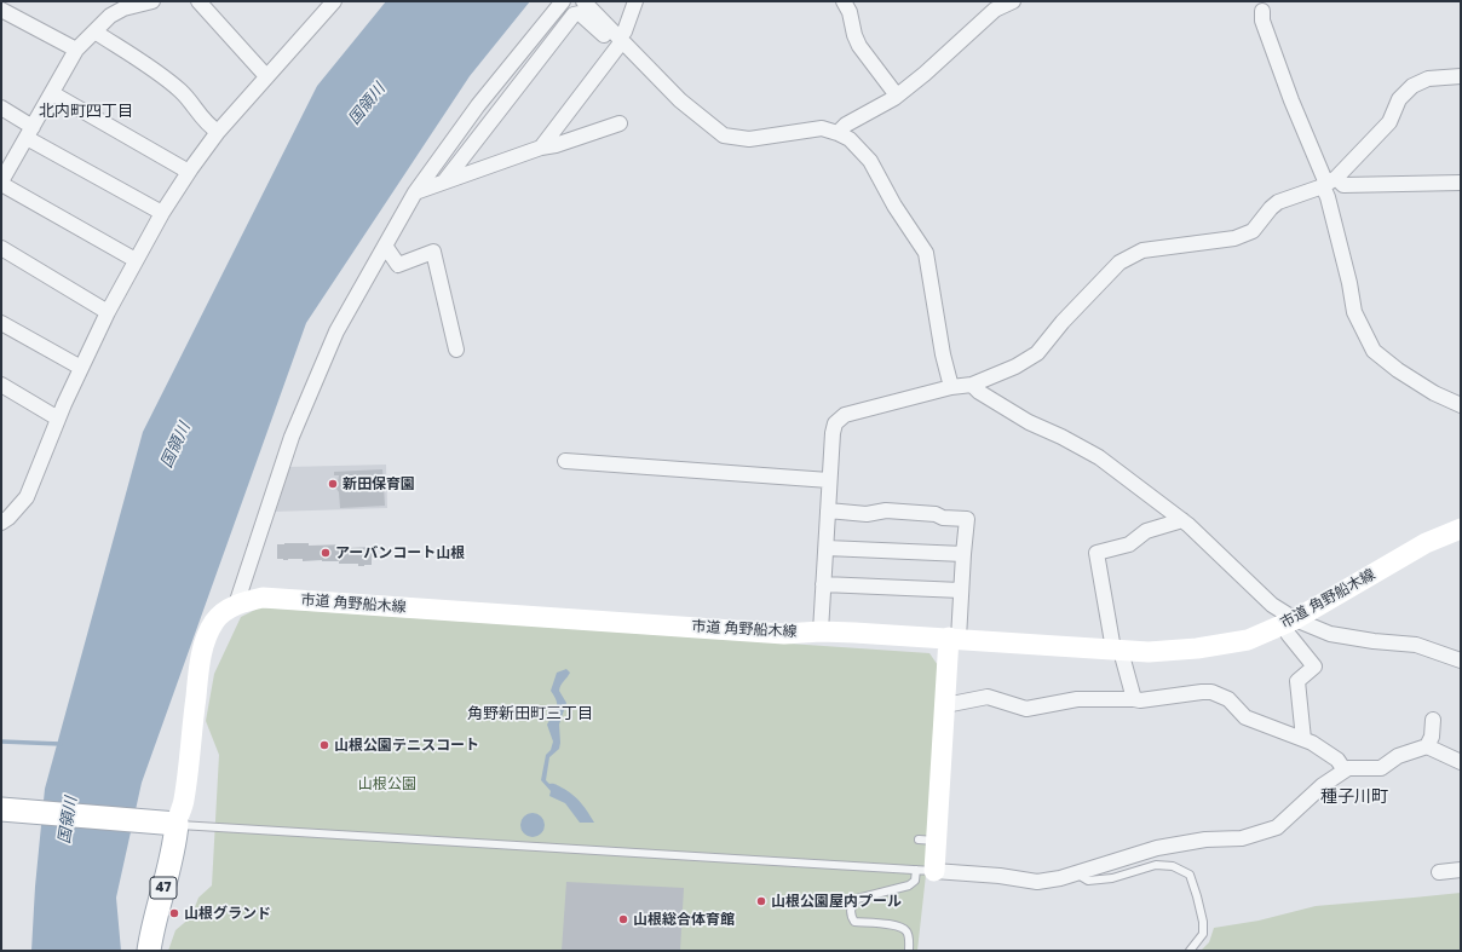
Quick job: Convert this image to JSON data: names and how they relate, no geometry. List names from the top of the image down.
{
  "streets": {
    "main road": ["47"],
    "street": ["市道 角野船木線"]
  },
  "crossings": [
    ["市道 角野船木線", "47"]
  ],
  "districts": ["北内町四丁目", "角野新田町三丁目", "種子川町"],
  "water": ["国領川"],
  "parks": ["山根公園"],
  "places": [
    "新田保育園",
    "アーバンコート山根",
    "山根公園テニスコート",
    "山根公園屋内プール",
    "山根グランド",
    "山根総合体育館"
  ]
}
